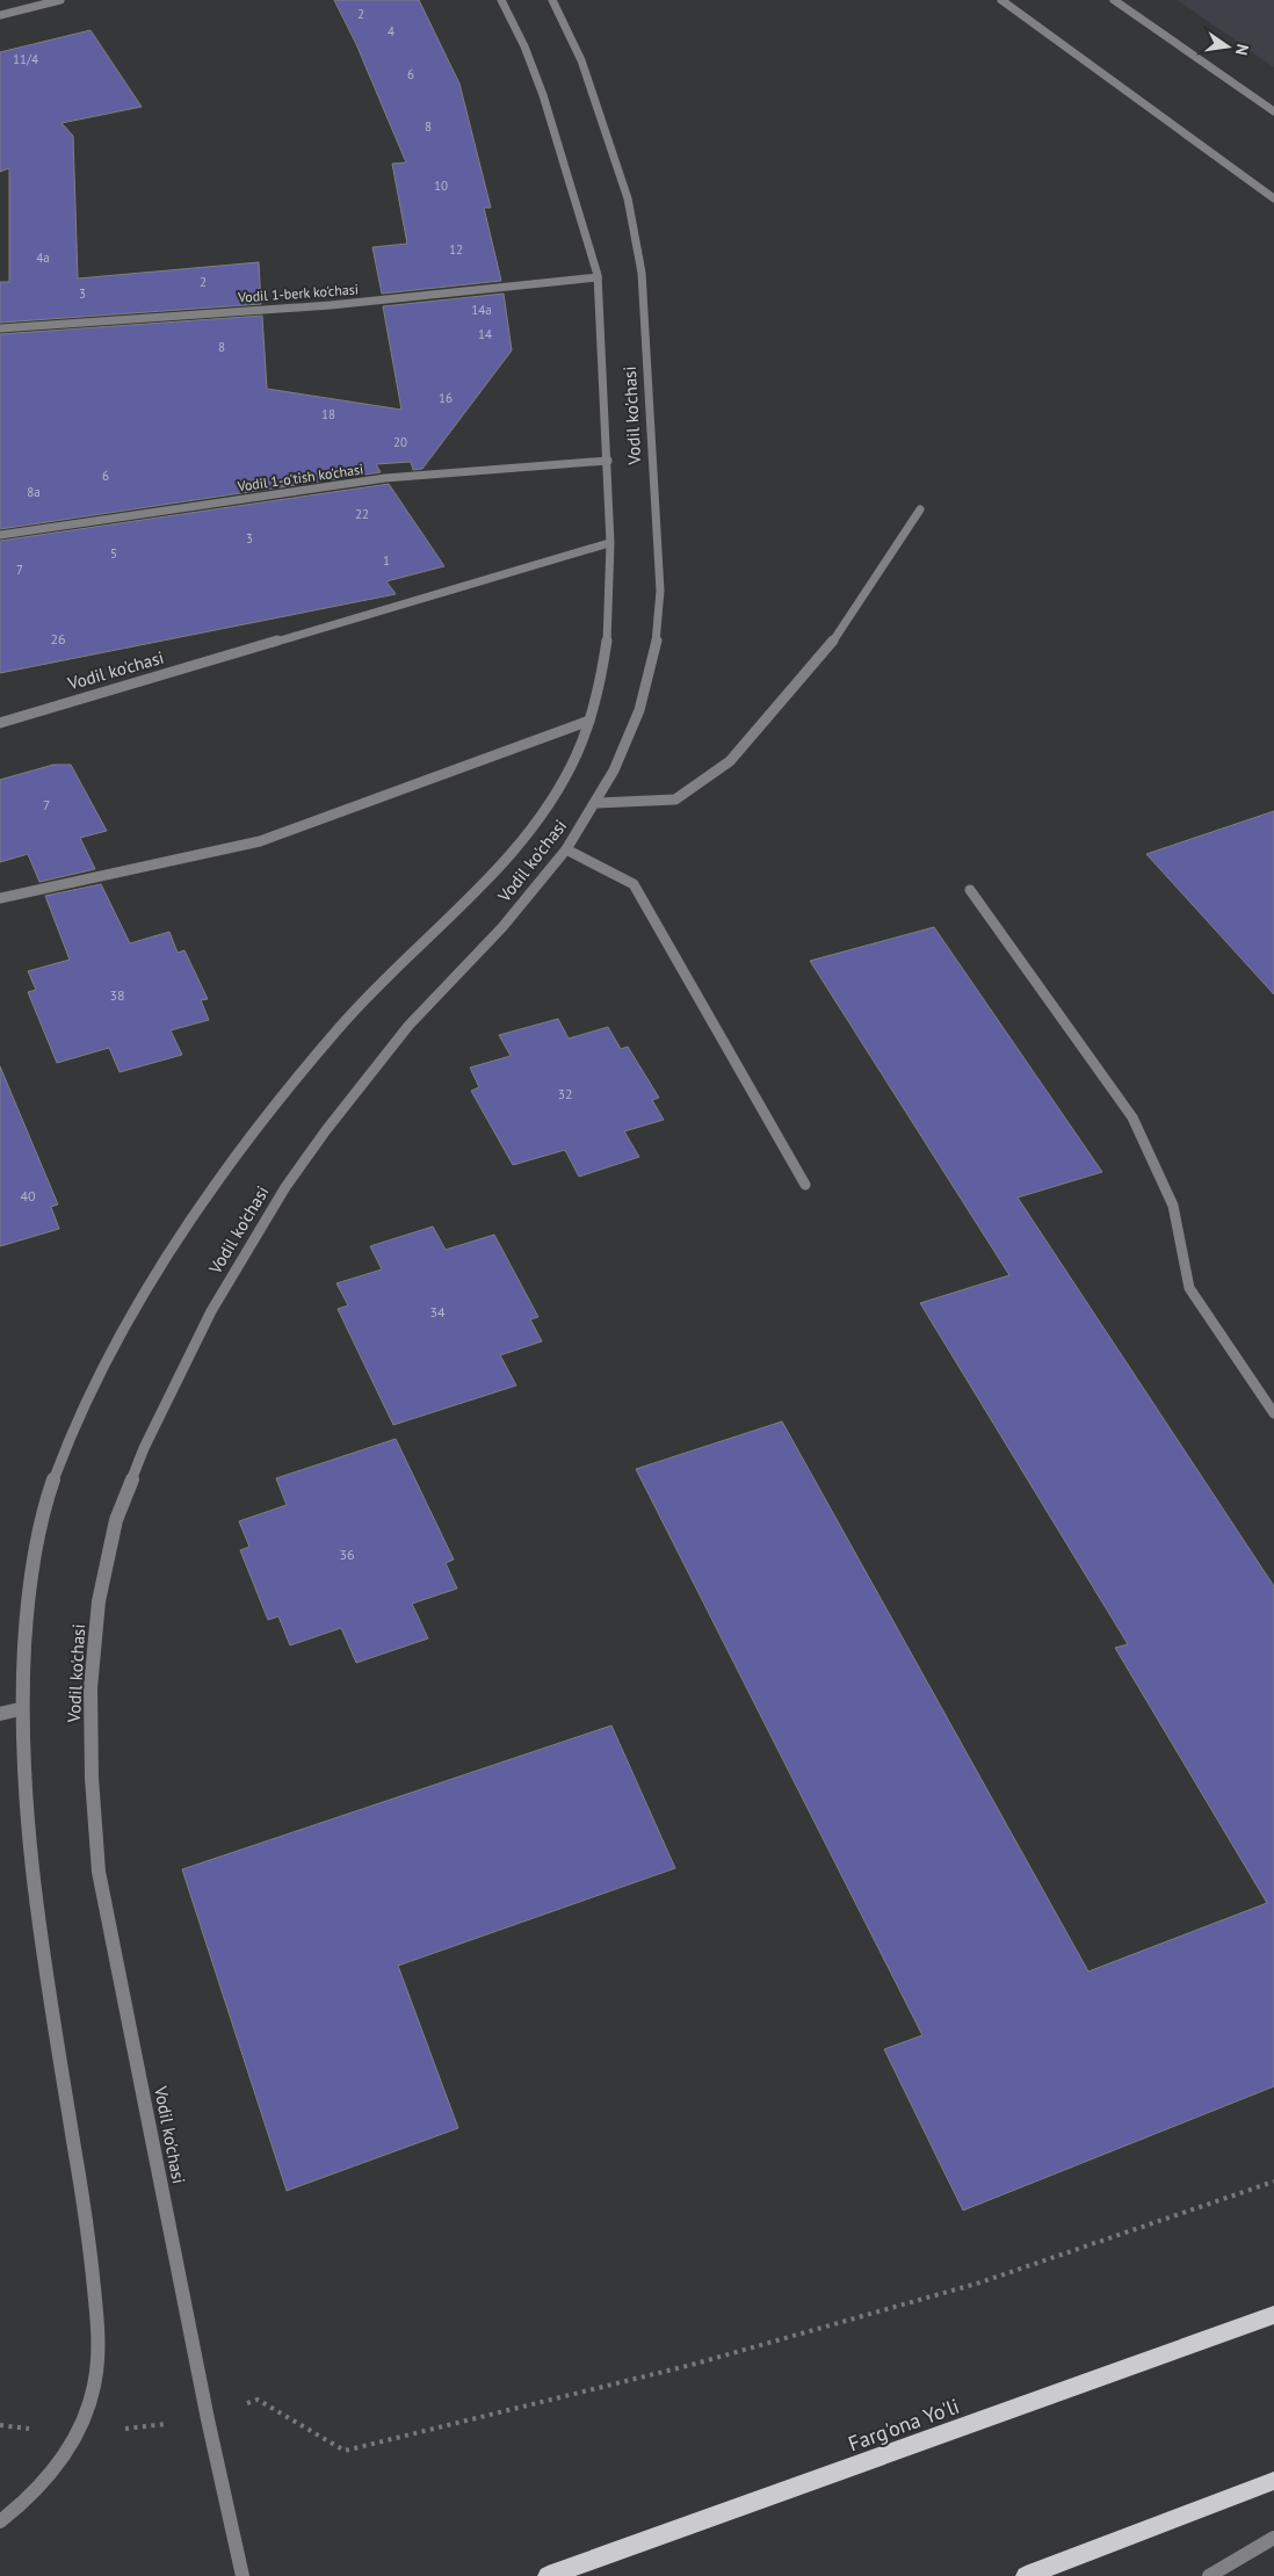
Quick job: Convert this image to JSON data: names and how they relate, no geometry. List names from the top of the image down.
{
  "streets": {
    "main road": ["Farg'ona Yo'li"],
    "street": ["Vodil 1-berk ko'chasi", "Vodil ko'chasi", "Vodil 1-o'tish ko'chasi"]
  },
  "crossings": [
    ["Vodil 1-berk ko'chasi", "Vodil ko'chasi"],
    ["Vodil ko'chasi", "Vodil 1-o'tish ko'chasi"]
  ],
  "house_numbers": [
    "2",
    "4",
    "11/4",
    "6",
    "8",
    "10",
    "12",
    "4a",
    "2",
    "3",
    "14a",
    "14",
    "8",
    "16",
    "18",
    "20",
    "6",
    "8a",
    "22",
    "3",
    "5",
    "1",
    "7",
    "26",
    "7",
    "38",
    "32",
    "40",
    "34",
    "36"
  ],
  "north": "right"
}
